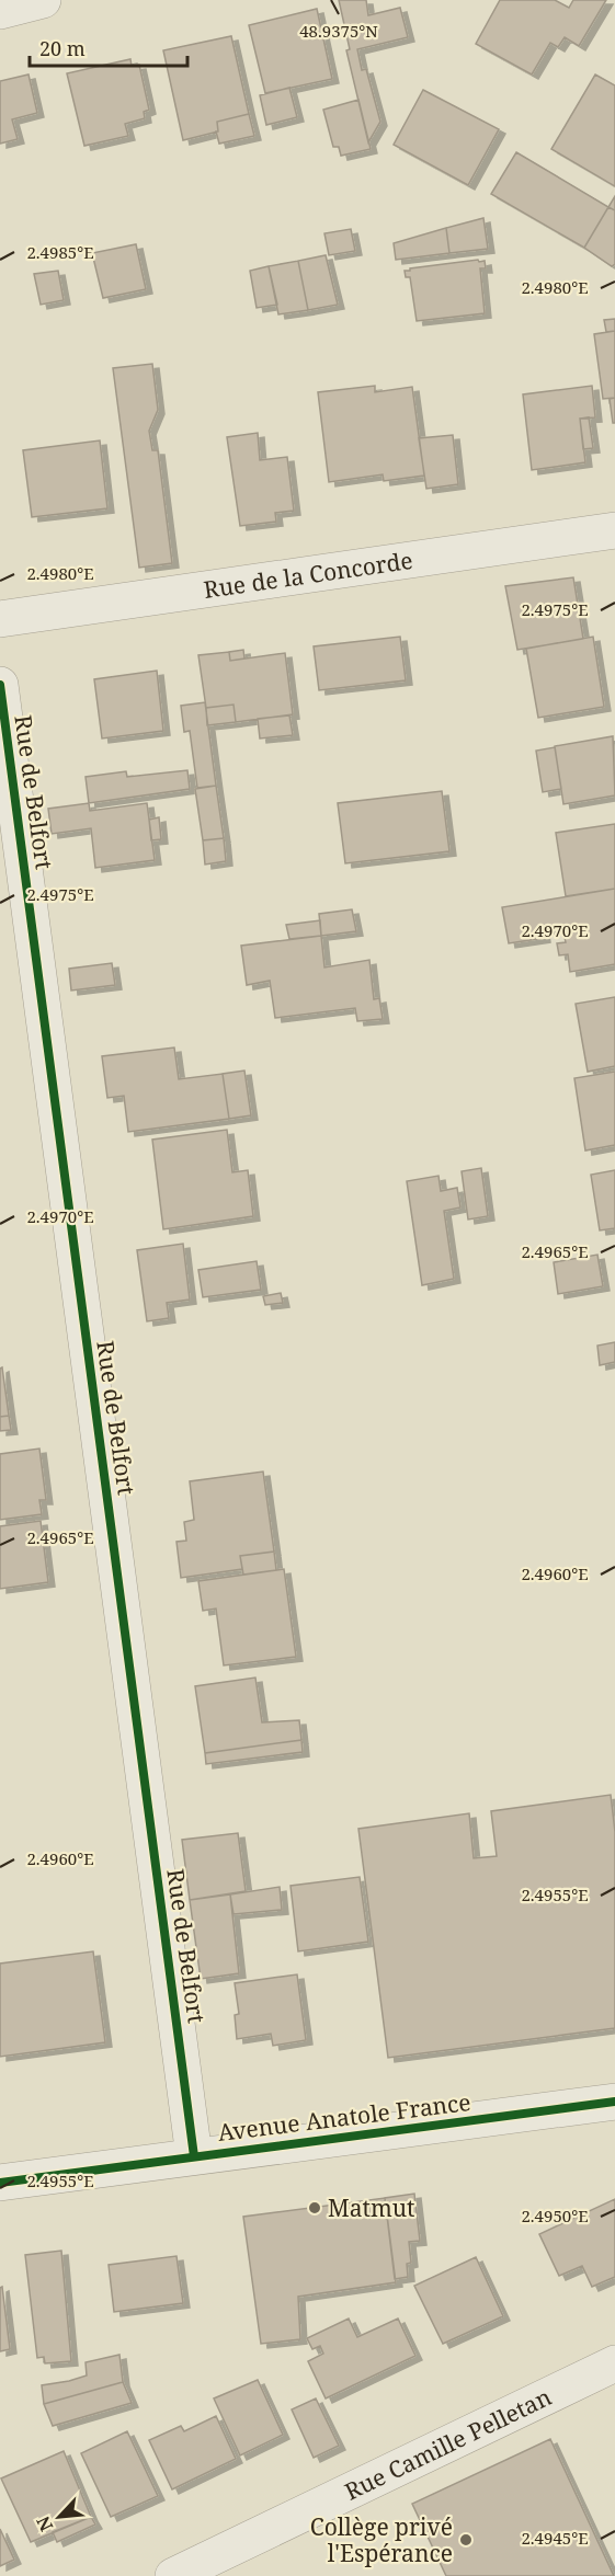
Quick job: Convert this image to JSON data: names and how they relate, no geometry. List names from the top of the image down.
{
  "streets": {
    "street": [
      "Rue de la Concorde",
      "Rue de Belfort",
      "Avenue Anatole France",
      "Rue Camille Pelletan"
    ]
  },
  "crossings": [
    ["Rue de Belfort", "Avenue Anatole France"]
  ],
  "places": ["Matmut", "Collège privé l'Espérance"],
  "scale_bar": "20 m",
  "north": "bottom left",
  "coordinates": [
    "48.9375°N",
    "2.4985°E",
    "2.4980°E",
    "2.4975°E",
    "2.4970°E",
    "2.4965°E",
    "2.4960°E",
    "2.4955°E",
    "2.4950°E",
    "2.4945°E"
  ]
}
